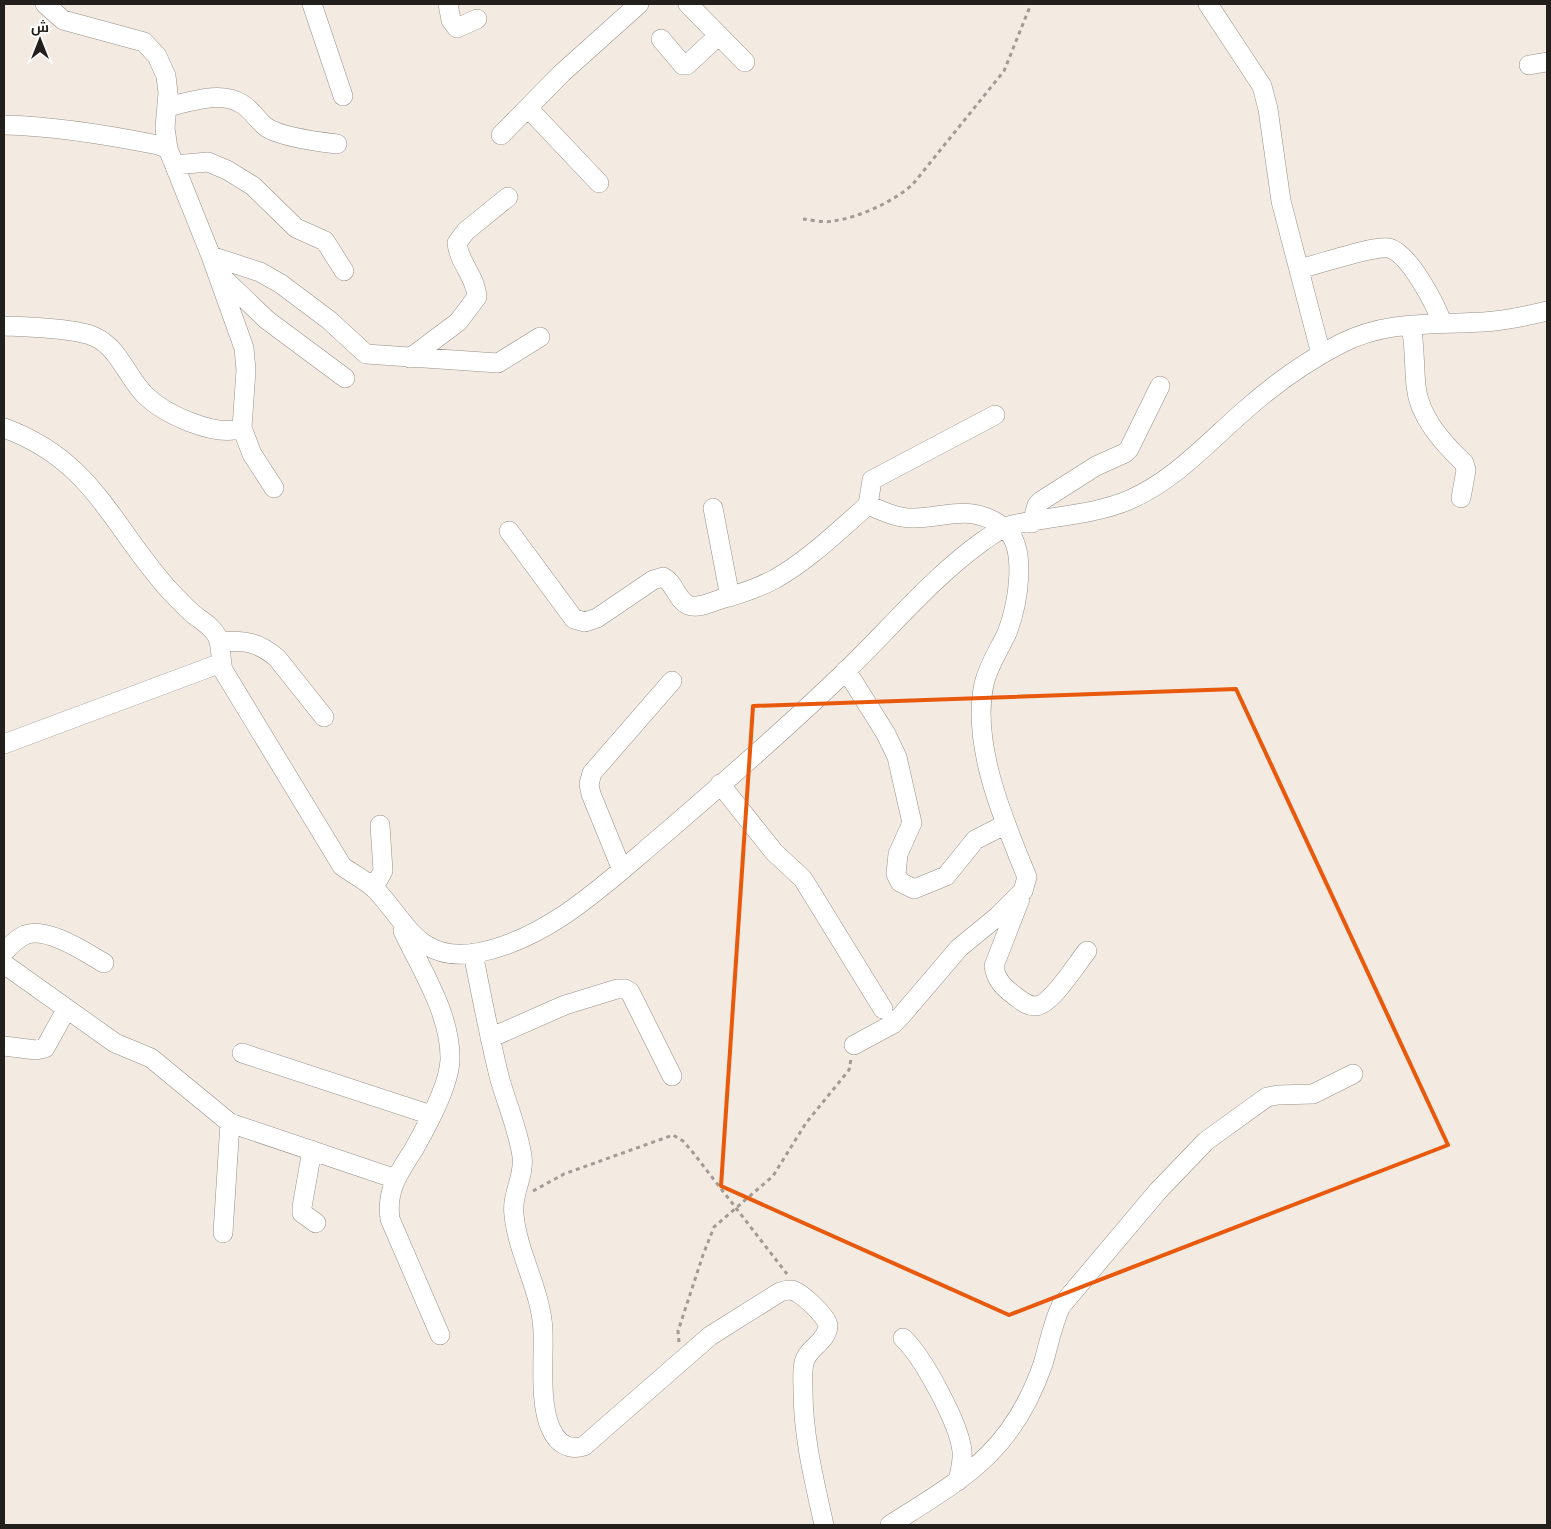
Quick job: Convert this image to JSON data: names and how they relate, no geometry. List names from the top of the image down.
{
  "north": "top"
}
